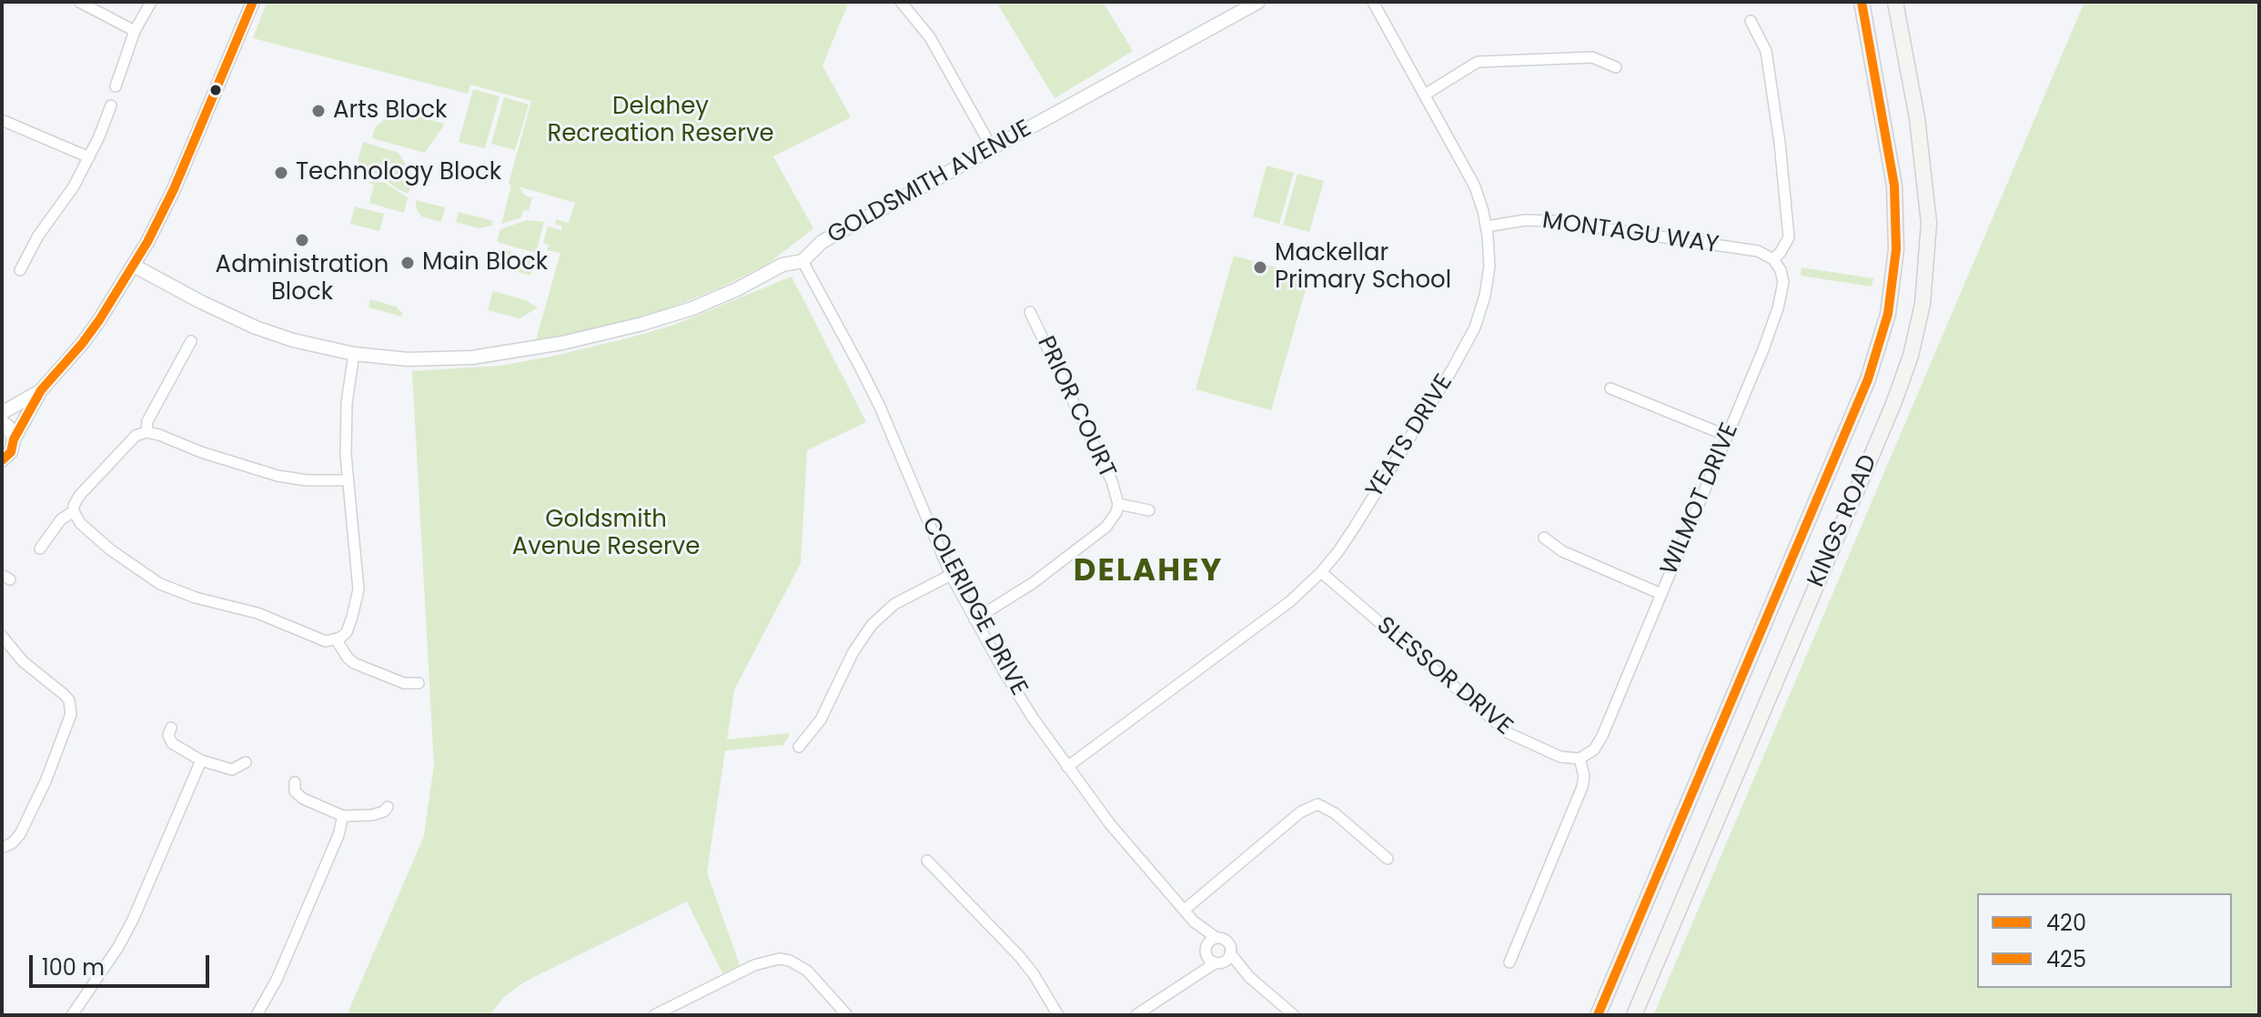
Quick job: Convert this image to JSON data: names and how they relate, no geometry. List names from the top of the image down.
{
  "streets": {
    "main road": ["KINGS ROAD"],
    "street": [
      "GOLDSMITH AVENUE",
      "MONTAGU WAY",
      "PRIOR COURT",
      "YEATS DRIVE",
      "WILMOT DRIVE",
      "COLERIDGE DRIVE",
      "SLESSOR DRIVE"
    ]
  },
  "crossings": [
    ["GOLDSMITH AVENUE", "COLERIDGE DRIVE"],
    ["MONTAGU WAY", "YEATS DRIVE"],
    ["MONTAGU WAY", "WILMOT DRIVE"],
    ["PRIOR COURT", "COLERIDGE DRIVE"],
    ["YEATS DRIVE", "COLERIDGE DRIVE"],
    ["YEATS DRIVE", "SLESSOR DRIVE"],
    ["WILMOT DRIVE", "SLESSOR DRIVE"]
  ],
  "districts": ["DELAHEY"],
  "parks": ["Delahey Recreation Reserve", "Goldsmith Avenue Reserve"],
  "places": [
    "Arts Block",
    "Technology Block",
    "Administration Block",
    "Main Block",
    "Mackellar Primary School"
  ],
  "lines": ["transit line 420", "transit line 425"],
  "legend": ["420", "425"],
  "scale_bar": "100 m"
}
